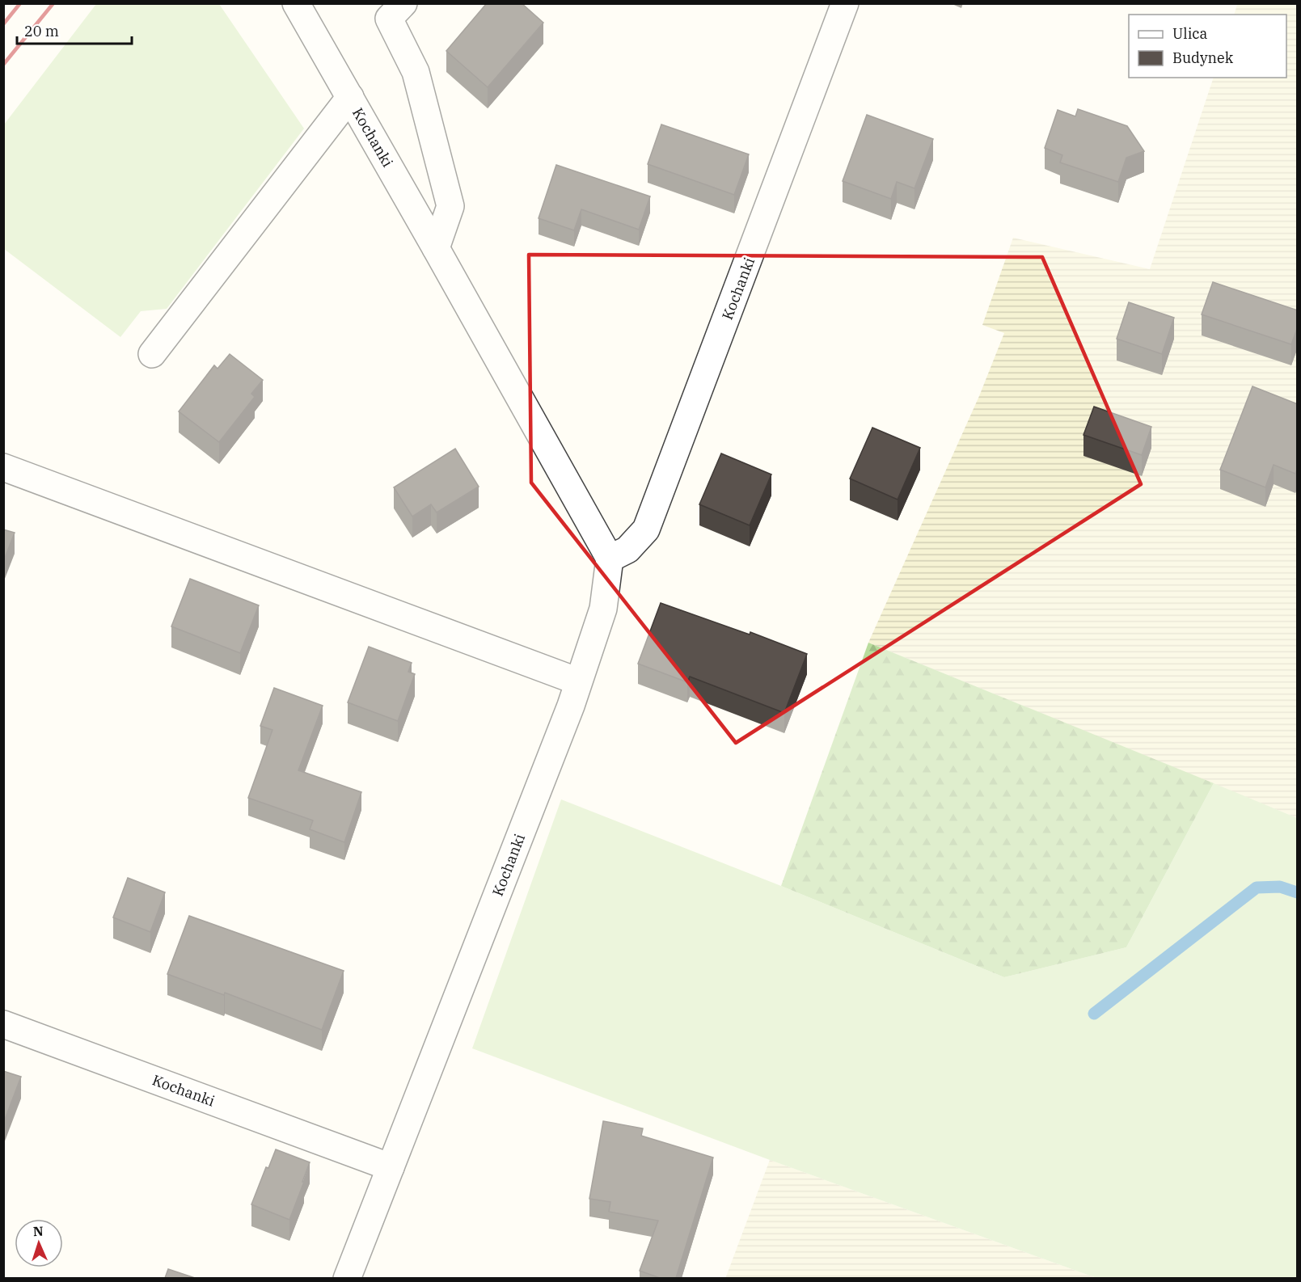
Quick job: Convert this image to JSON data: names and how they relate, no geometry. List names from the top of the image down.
{
  "streets": {
    "street": ["Kochanki"]
  },
  "legend": ["Ulica", "Budynek"],
  "scale_bar": "20 m",
  "north": "top"
}
